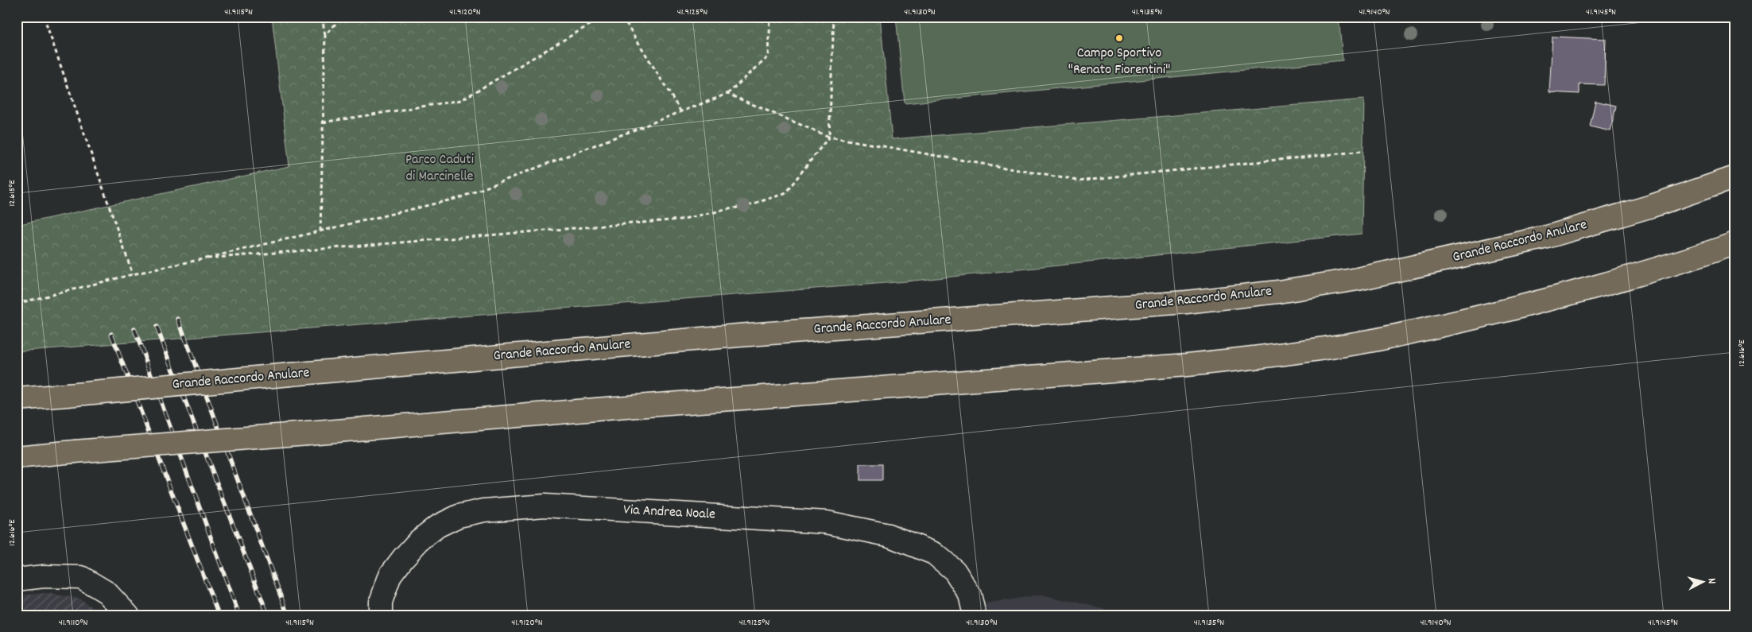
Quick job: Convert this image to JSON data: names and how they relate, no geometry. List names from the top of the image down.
{
  "streets": {
    "highway": ["Grande Raccordo Anulare"],
    "street": ["Via Andrea Noale"]
  },
  "parks": ["Parco Caduti di Marcinelle"],
  "places": ["Campo Sportivo \"Renato Fiorentini\""],
  "north": "right",
  "coordinates": [
    "41.9115°N",
    "41.9120°N",
    "41.9125°N",
    "41.9130°N",
    "41.9135°N",
    "41.9140°N",
    "41.9145°N",
    "12.615°E",
    "12.616°E",
    "41.9110°N"
  ]
}
